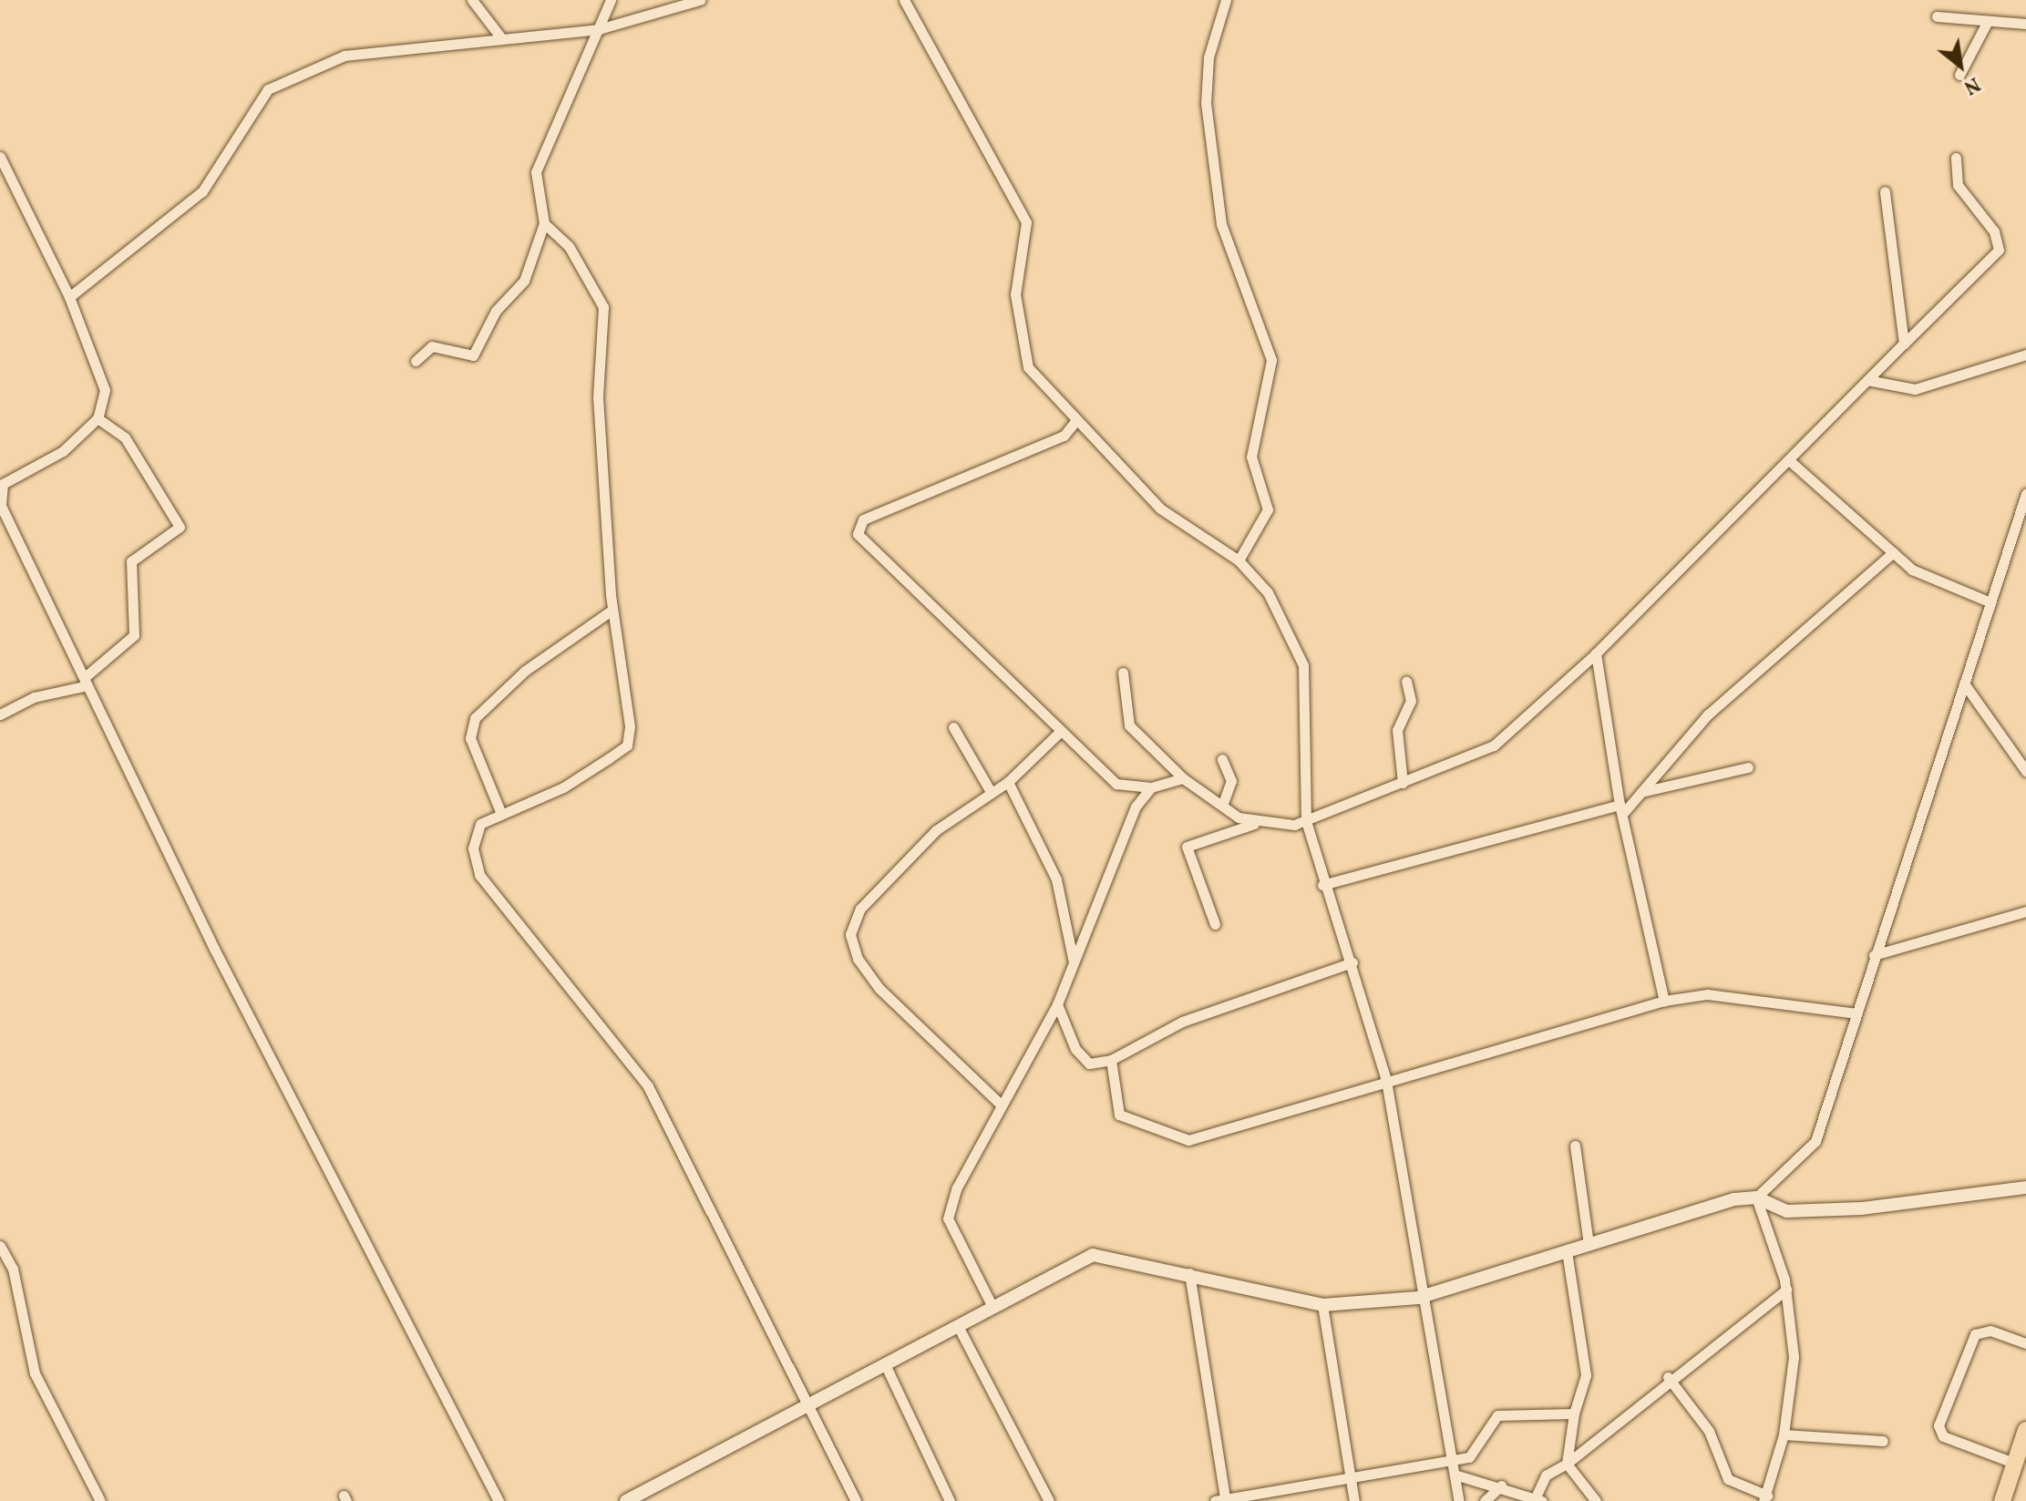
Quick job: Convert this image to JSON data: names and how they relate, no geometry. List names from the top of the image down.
{
  "north": "bottom right"
}
